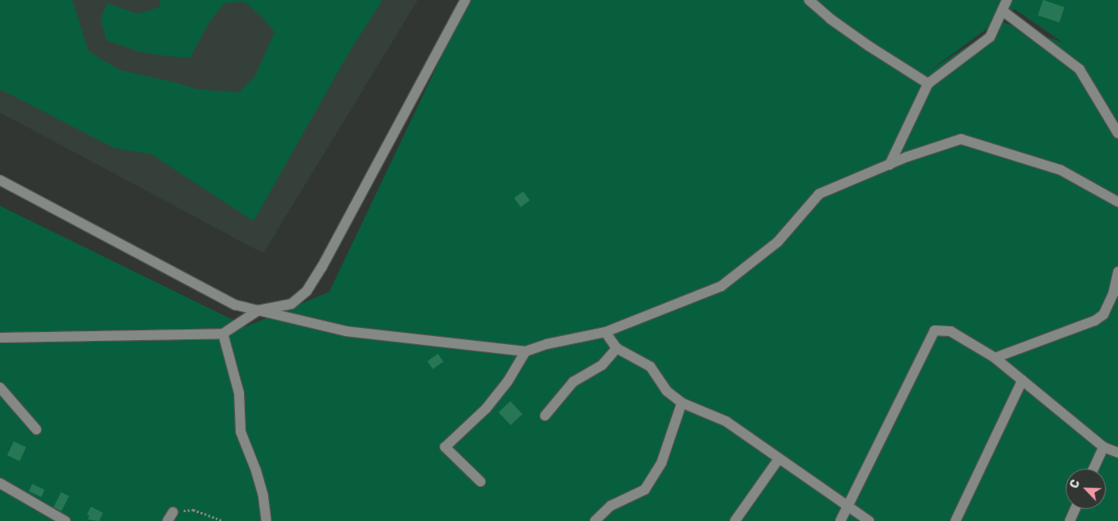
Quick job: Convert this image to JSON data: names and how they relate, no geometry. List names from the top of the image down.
{
  "north": "top left"
}
